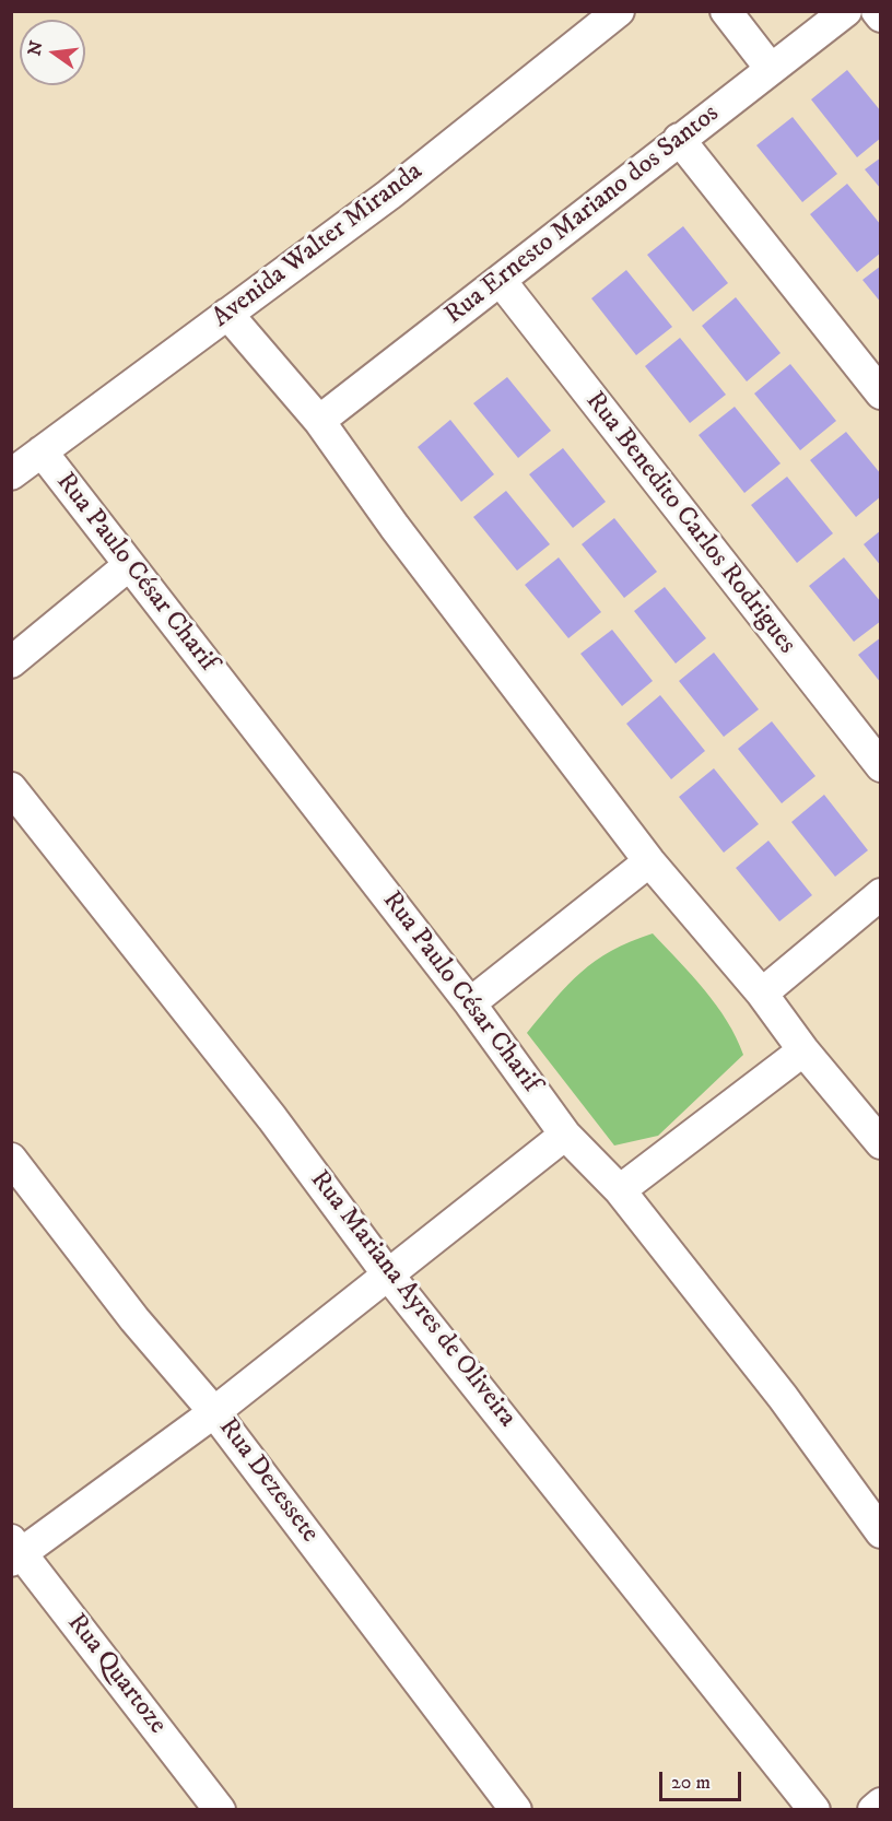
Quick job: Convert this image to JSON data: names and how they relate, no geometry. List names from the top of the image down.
{
  "streets": {
    "street": [
      "Rua Ernesto Mariano dos Santos",
      "Avenida Walter Miranda",
      "Rua Benedito Carlos Rodrigues",
      "Rua Paulo César Charif",
      "Rua Mariana Ayres de Oliveira",
      "Rua Dezessete",
      "Rua Quartoze"
    ]
  },
  "crossings": [
    ["Rua Ernesto Mariano dos Santos", "Rua Benedito Carlos Rodrigues"],
    ["Avenida Walter Miranda", "Rua Paulo César Charif"]
  ],
  "scale_bar": "20 m",
  "north": "left"
}
